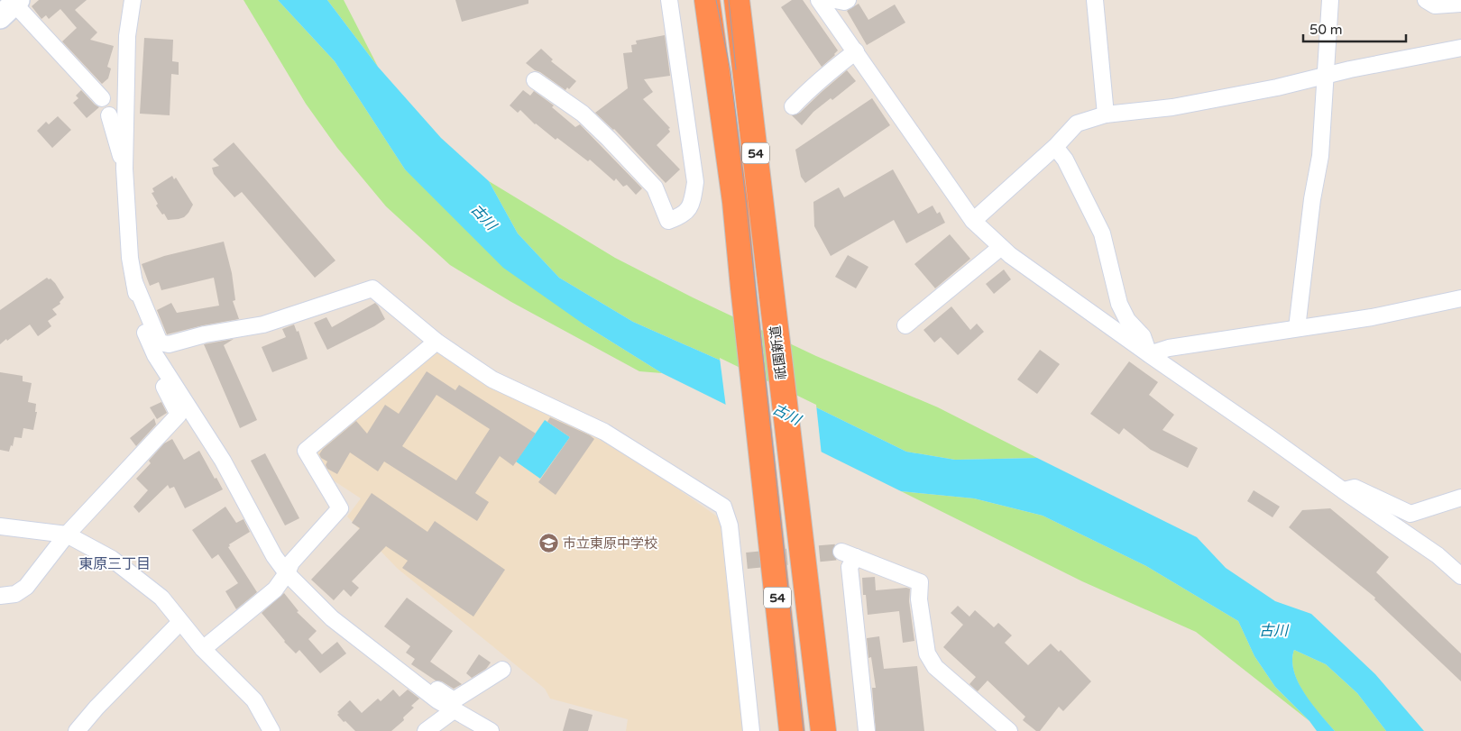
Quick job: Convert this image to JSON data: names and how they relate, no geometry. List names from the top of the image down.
{
  "streets": {
    "highway": ["54", "祇園新道"]
  },
  "districts": ["東原三丁目"],
  "water": ["古川"],
  "places": {
    "school or university": ["市立東原中学校"]
  },
  "scale_bar": "50 m"
}
